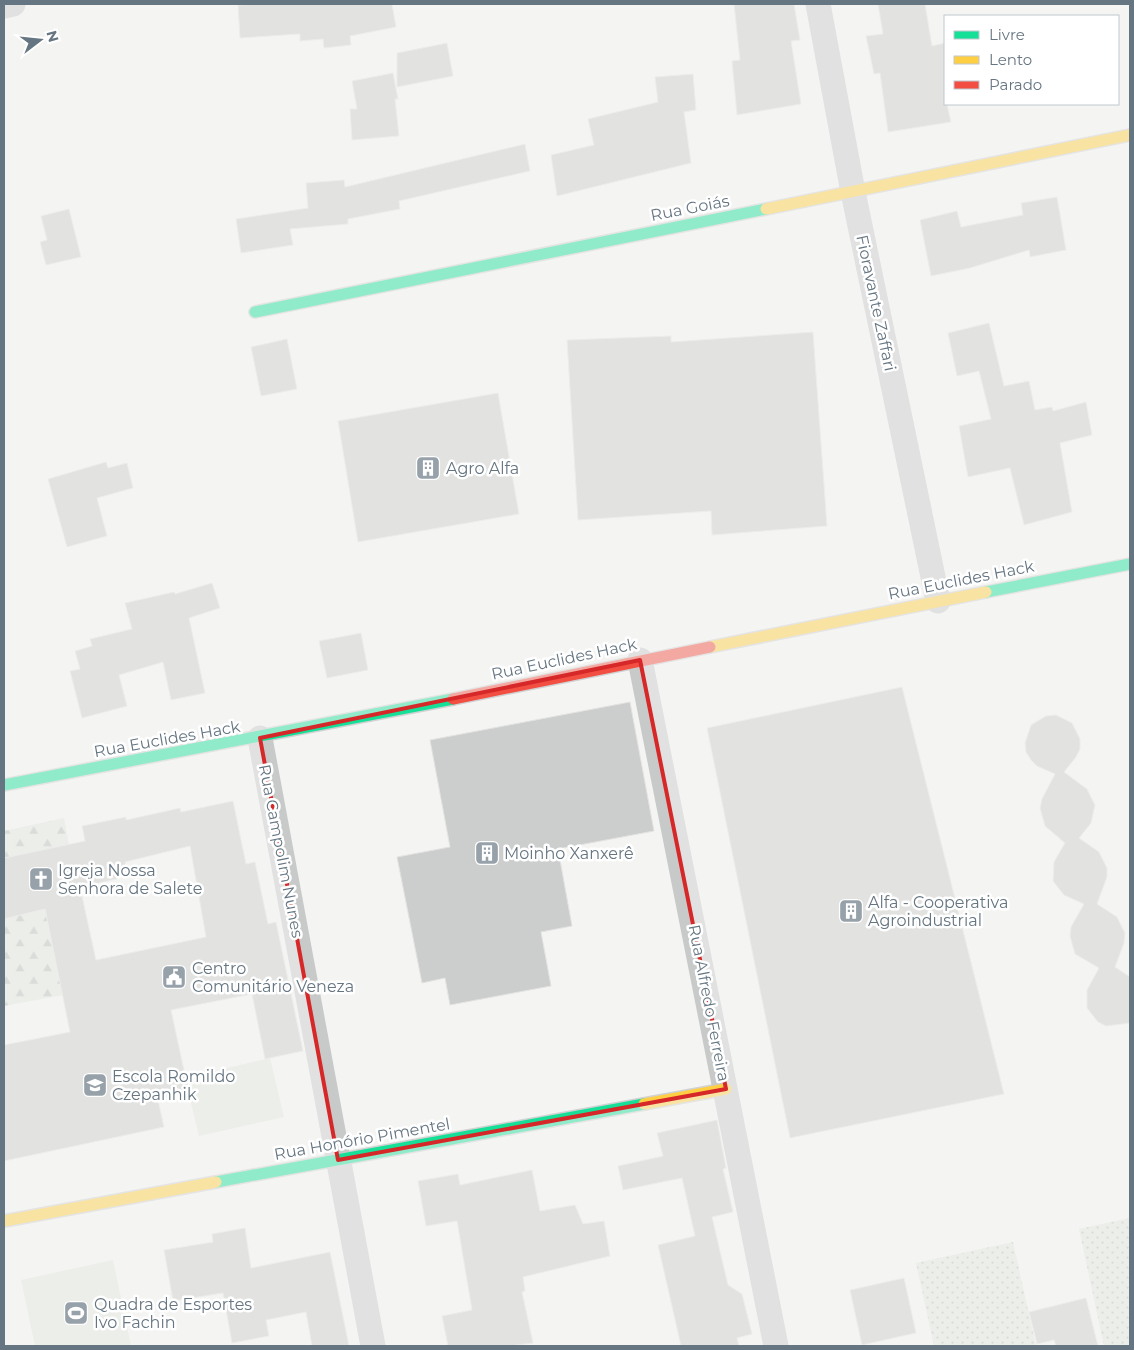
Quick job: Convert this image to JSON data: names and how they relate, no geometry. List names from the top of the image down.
{
  "streets": {
    "street": [
      "Rua Goiás",
      "Fioravante Zaffari",
      "Rua Euclides Hack",
      "Rua Campolim Nunes",
      "Rua Alfredo Ferreira",
      "Rua Honório Pimentel"
    ]
  },
  "crossings": [
    ["Rua Goiás", "Fioravante Zaffari"],
    ["Fioravante Zaffari", "Rua Euclides Hack"],
    ["Rua Euclides Hack", "Rua Campolim Nunes"],
    ["Rua Euclides Hack", "Rua Alfredo Ferreira"],
    ["Rua Campolim Nunes", "Rua Honório Pimentel"],
    ["Rua Alfredo Ferreira", "Rua Honório Pimentel"]
  ],
  "places": {
    "building": ["Agro Alfa", "Moinho Xanxerê", "Alfa - Cooperativa Agroindustrial"],
    "church": ["Igreja Nossa Senhora de Salete"],
    "public building": ["Centro Comunitário Veneza"],
    "school or university": ["Escola Romildo Czepanhik"],
    "sports": ["Quadra de Esportes Ivo Fachin"]
  },
  "legend": ["Livre", "Lento", "Parado"],
  "north": "right"
}
